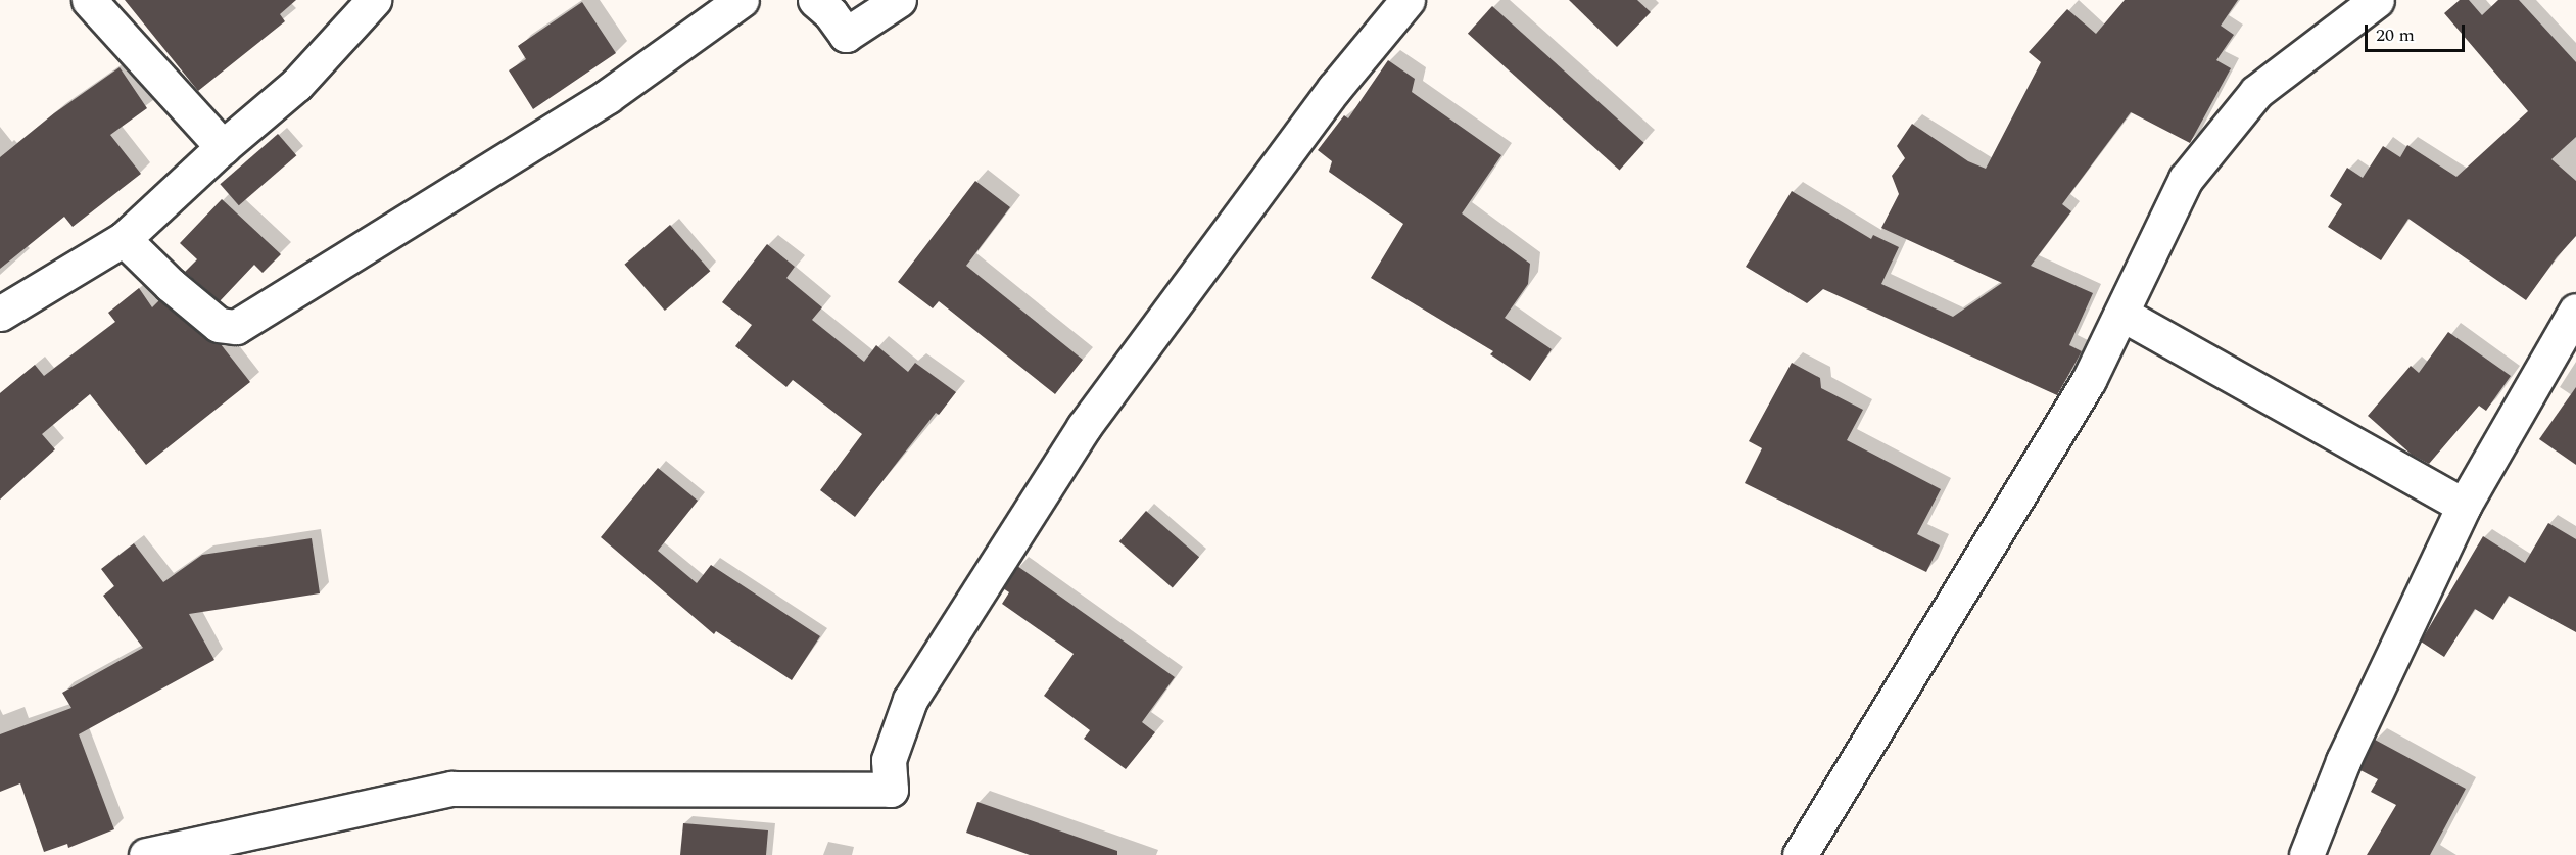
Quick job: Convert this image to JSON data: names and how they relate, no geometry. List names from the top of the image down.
{
  "scale_bar": "20 m"
}
